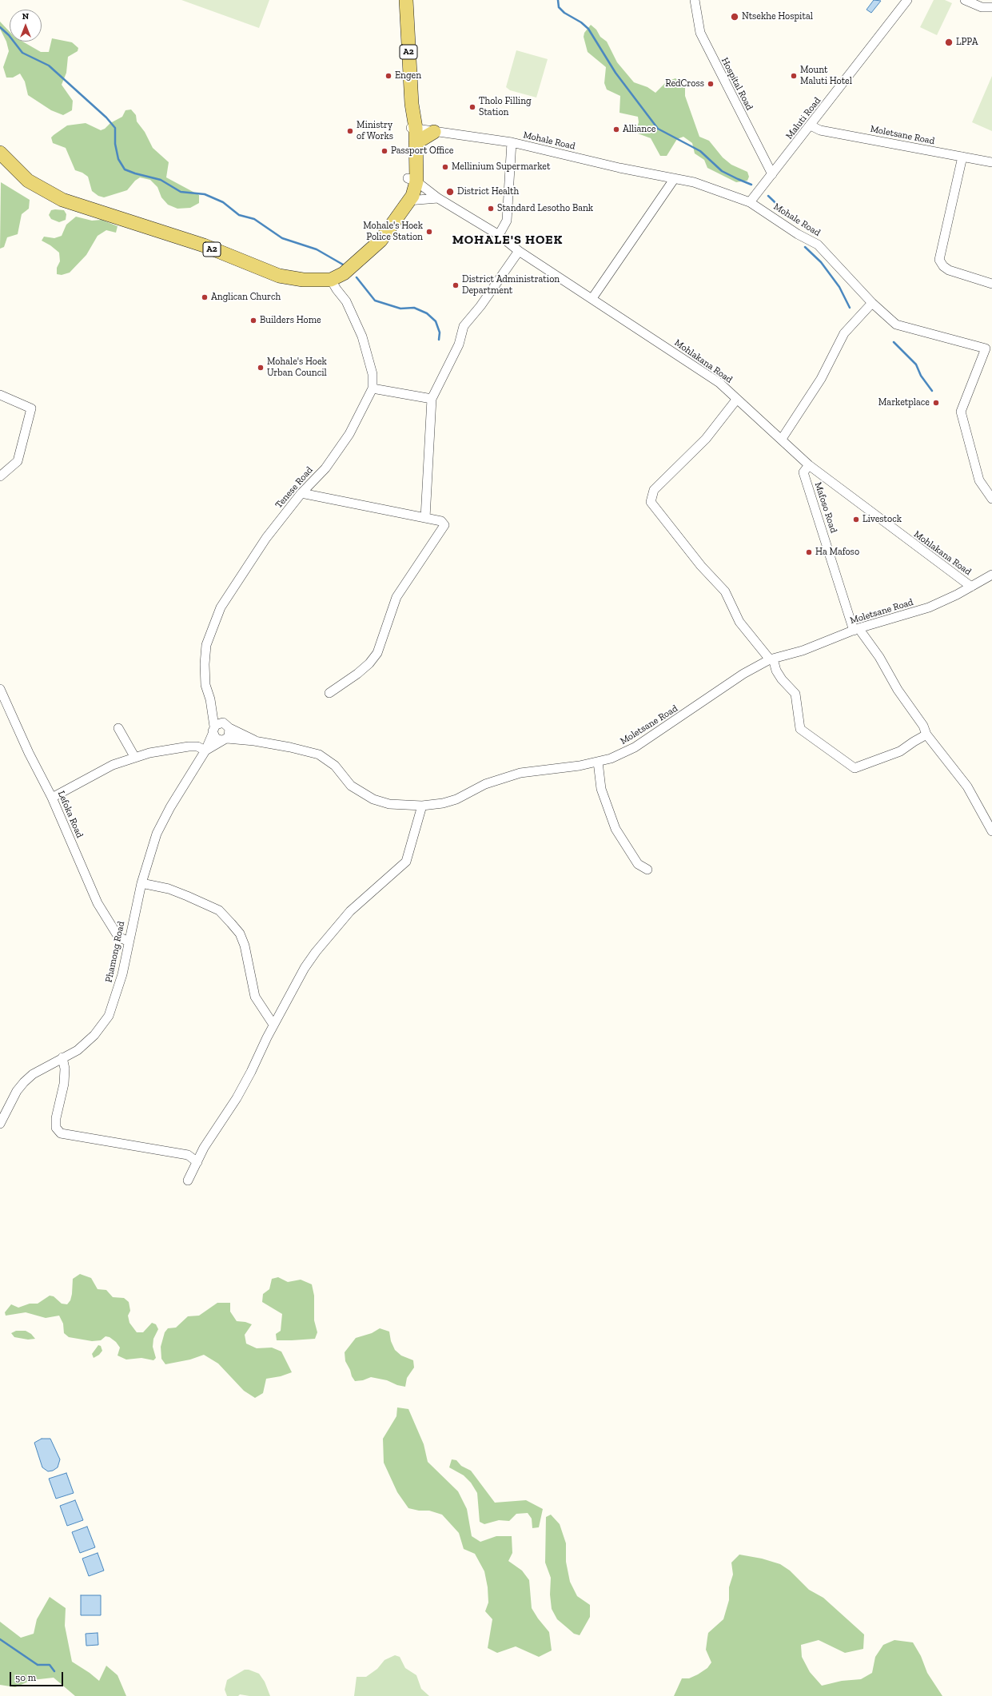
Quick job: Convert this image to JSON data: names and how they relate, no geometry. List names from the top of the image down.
{
  "streets": {
    "main road": ["A2"],
    "street": [
      "Hospital Road",
      "Maluti Road",
      "Moletsane Road",
      "Mohale Road",
      "Mohlakana Road",
      "Tenese Road",
      "Mafoso Road",
      "Lefoka Road",
      "Phamong Road"
    ]
  },
  "crossings": [
    ["A2", "Mohale Road"],
    ["A2", "Mohlakana Road"],
    ["A2", "Tenese Road"],
    ["Hospital Road", "Maluti Road"],
    ["Maluti Road", "Moletsane Road"],
    ["Maluti Road", "Mohale Road"],
    ["Moletsane Road", "Mohlakana Road"],
    ["Moletsane Road", "Tenese Road"],
    ["Moletsane Road", "Mafoso Road"],
    ["Moletsane Road", "Phamong Road"],
    ["Mohlakana Road", "Mafoso Road"],
    ["Tenese Road", "Phamong Road"],
    ["Lefoka Road", "Phamong Road"]
  ],
  "districts": ["MOHALE'S HOEK"],
  "places": [
    "Ntsekhe Hospital",
    "LPPA",
    "Engen",
    "Mount Maluti Hotel",
    "RedCross",
    "Tholo Filling Station",
    "Alliance",
    "Ministry of Works",
    "Passport Office",
    "Mellinium Supermarket",
    "District Health",
    "Standard Lesotho Bank",
    "Mohale's Hoek Police Station",
    "District Administration Department",
    "Anglican Church",
    "Builders Home",
    "Mohale's Hoek Urban Council",
    "Marketplace",
    "Livestock",
    "Ha Mafoso"
  ],
  "scale_bar": "50 m",
  "north": "top"
}
